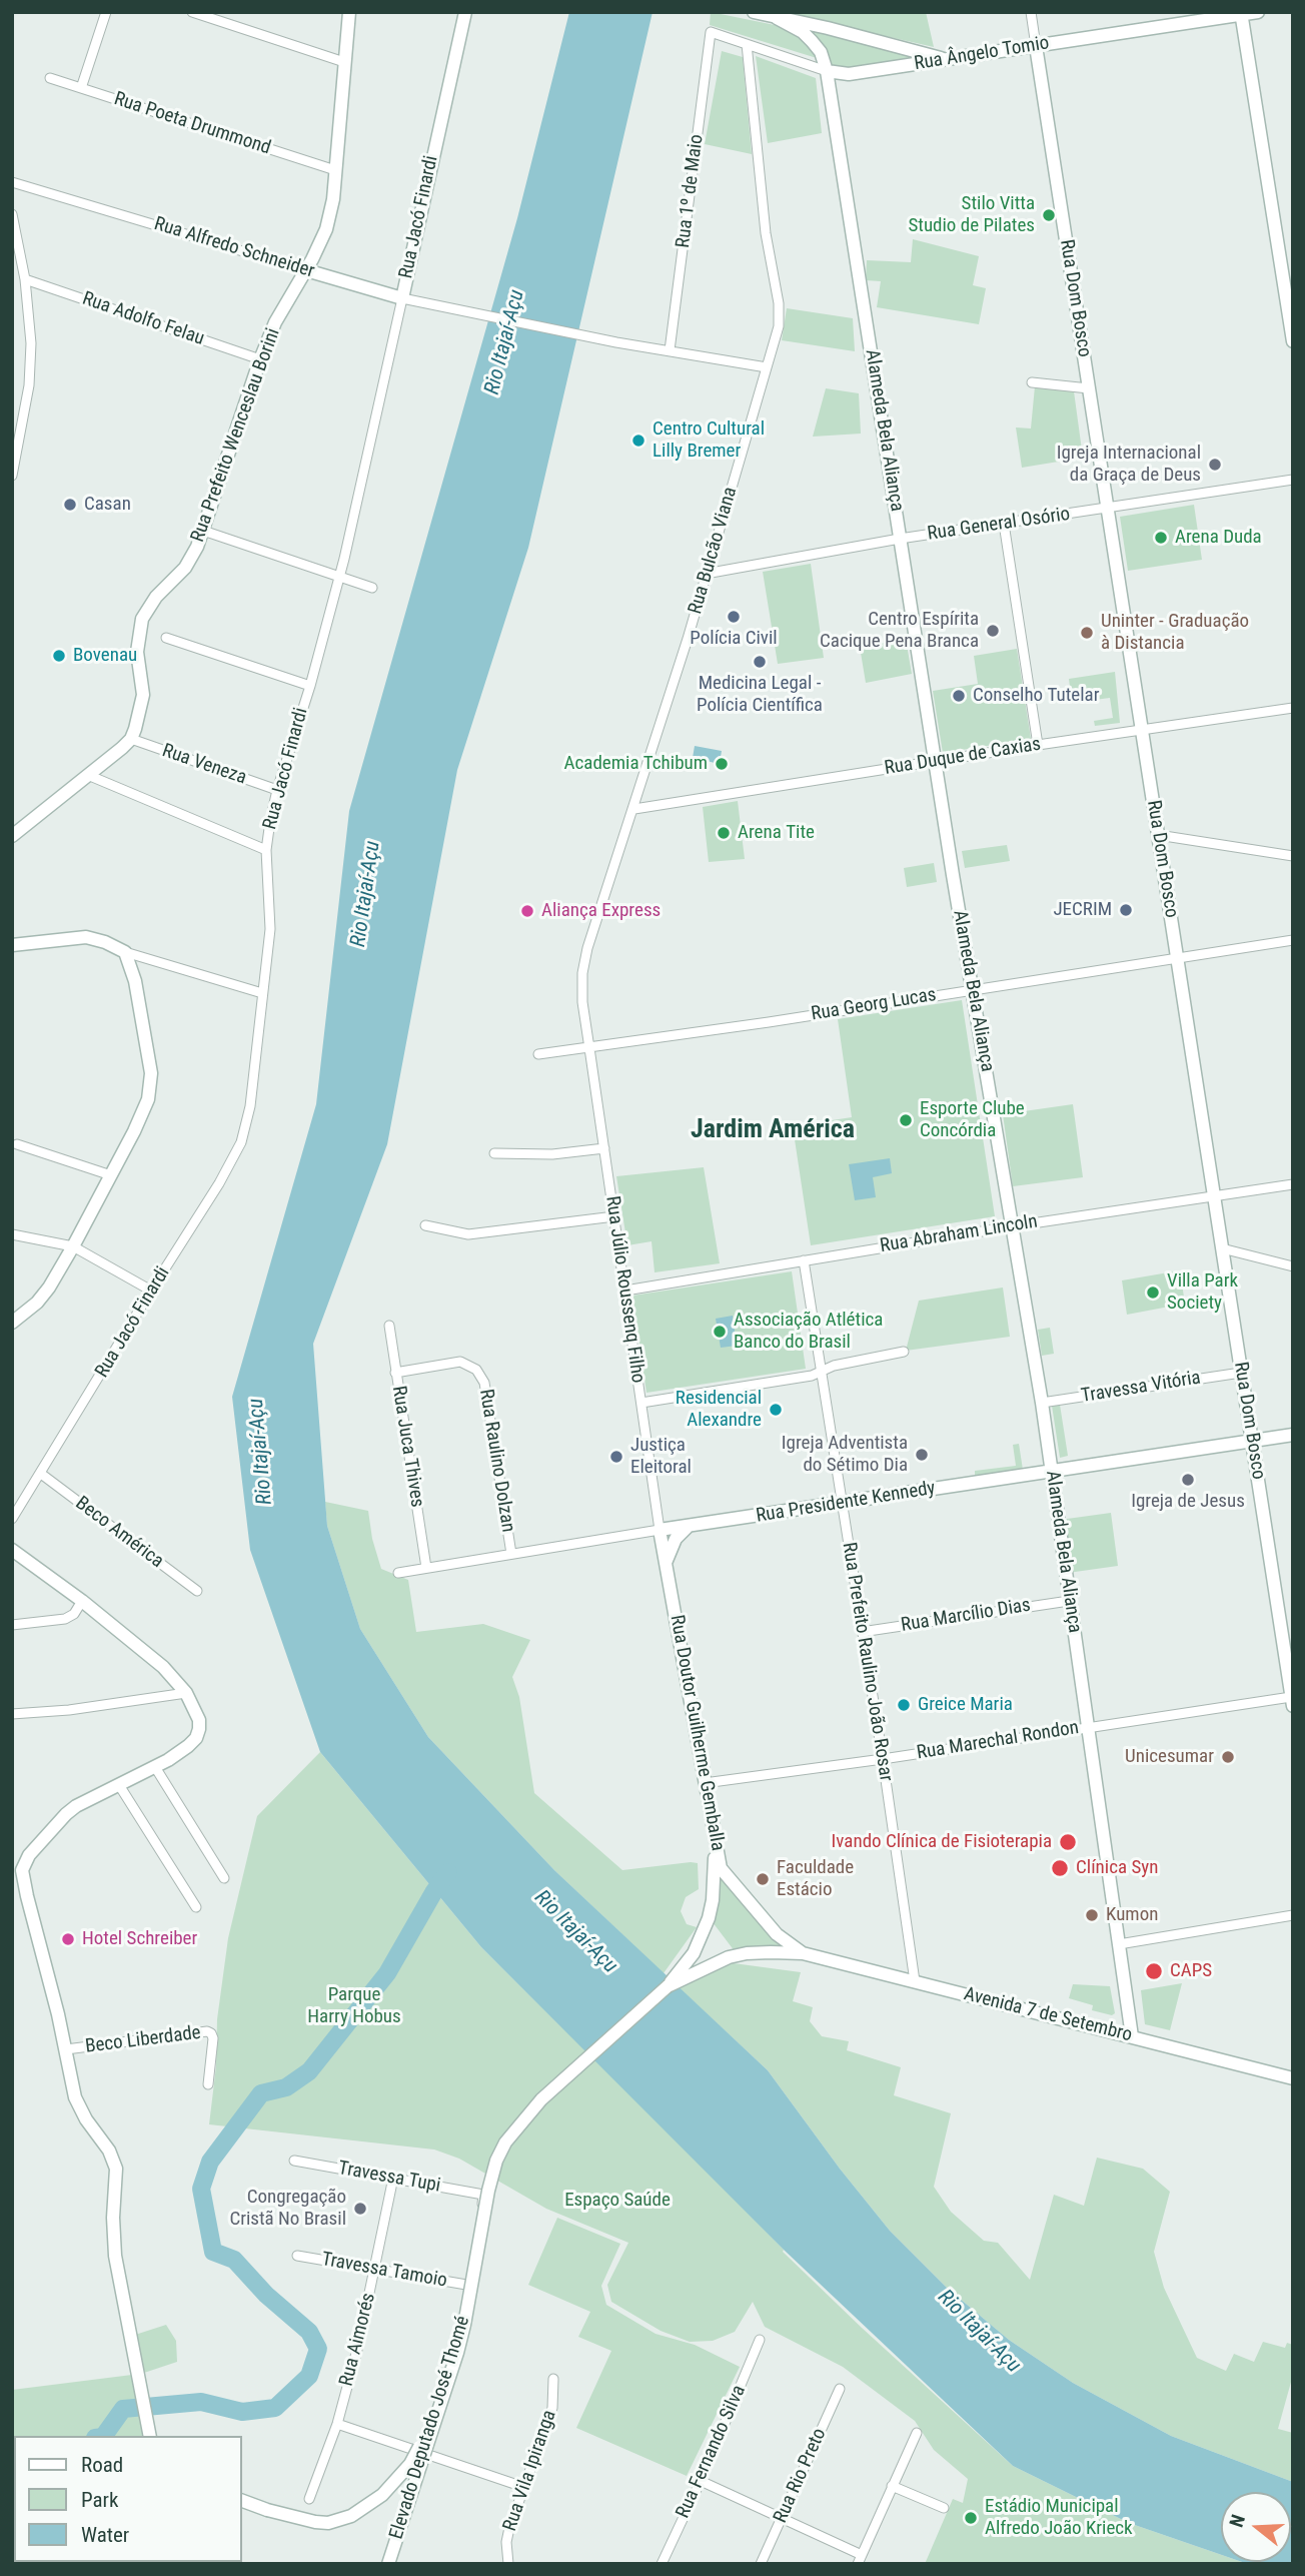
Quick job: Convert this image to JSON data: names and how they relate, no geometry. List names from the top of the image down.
{
  "streets": {
    "street": [
      "Rua Ângelo Tomio",
      "Rua Poeta Drummond",
      "Rua 1º de Maio",
      "Rua Jacó Finardi",
      "Rua Alfredo Schneider",
      "Rua Dom Bosco",
      "Rua Adolfo Felau",
      "Alameda Bela Aliança",
      "Rua Prefeito Wenceslau Borini",
      "Rua General Osório",
      "Rua Bulcão Viana",
      "Rua Duque de Caxias",
      "Rua Veneza",
      "Rua Georg Lucas",
      "Rua Abraham Lincoln",
      "Rua Júlio Roussenq Filho",
      "Travessa Vitória",
      "Rua Juca Thives",
      "Rua Raulino Dolzan",
      "Rua Presidente Kennedy",
      "Beco América",
      "Rua Marcílio Dias",
      "Rua Prefeito Raulino João Rosar",
      "Rua Doutor Guilherme Gemballa",
      "Rua Marechal Rondon",
      "Avenida 7 de Setembro",
      "Beco Liberdade",
      "Travessa Tupi",
      "Travessa Tamoio",
      "Rua Aimorés",
      "Elevado Deputado José Thomé",
      "Rua Fernando Silva",
      "Rua Vila Ipiranga",
      "Rua Rio Preto"
    ]
  },
  "crossings": [
    ["Rua Ângelo Tomio", "Rua 1º de Maio"],
    ["Rua Ângelo Tomio", "Rua Dom Bosco"],
    ["Rua Ângelo Tomio", "Alameda Bela Aliança"],
    ["Rua Ângelo Tomio", "Rua Bulcão Viana"],
    ["Rua Poeta Drummond", "Rua Prefeito Wenceslau Borini"],
    ["Rua 1º de Maio", "Rua Alfredo Schneider"],
    ["Rua Jacó Finardi", "Rua Alfredo Schneider"],
    ["Rua Jacó Finardi", "Rua Veneza"],
    ["Rua Jacó Finardi", "Beco América"],
    ["Rua Alfredo Schneider", "Rua Prefeito Wenceslau Borini"],
    ["Rua Alfredo Schneider", "Rua Bulcão Viana"],
    ["Rua Dom Bosco", "Rua General Osório"],
    ["Rua Dom Bosco", "Rua Duque de Caxias"],
    ["Rua Dom Bosco", "Rua Georg Lucas"],
    ["Rua Dom Bosco", "Rua Abraham Lincoln"],
    ["Rua Dom Bosco", "Travessa Vitória"],
    ["Rua Dom Bosco", "Rua Presidente Kennedy"],
    ["Rua Dom Bosco", "Rua Marechal Rondon"],
    ["Rua Adolfo Felau", "Rua Prefeito Wenceslau Borini"],
    ["Alameda Bela Aliança", "Rua General Osório"],
    ["Alameda Bela Aliança", "Rua Duque de Caxias"],
    ["Alameda Bela Aliança", "Rua Georg Lucas"],
    ["Alameda Bela Aliança", "Rua Abraham Lincoln"],
    ["Alameda Bela Aliança", "Travessa Vitória"],
    ["Alameda Bela Aliança", "Rua Presidente Kennedy"],
    ["Alameda Bela Aliança", "Rua Marcílio Dias"],
    ["Alameda Bela Aliança", "Rua Marechal Rondon"],
    ["Alameda Bela Aliança", "Avenida 7 de Setembro"],
    ["Rua Prefeito Wenceslau Borini", "Rua Veneza"],
    ["Rua General Osório", "Rua Bulcão Viana"],
    ["Rua Bulcão Viana", "Rua Duque de Caxias"],
    ["Rua Bulcão Viana", "Rua Georg Lucas"],
    ["Rua Bulcão Viana", "Rua Júlio Roussenq Filho"],
    ["Rua Georg Lucas", "Rua Júlio Roussenq Filho"],
    ["Rua Abraham Lincoln", "Rua Júlio Roussenq Filho"],
    ["Rua Abraham Lincoln", "Rua Prefeito Raulino João Rosar"],
    ["Rua Júlio Roussenq Filho", "Rua Presidente Kennedy"],
    ["Rua Júlio Roussenq Filho", "Rua Doutor Guilherme Gemballa"],
    ["Rua Juca Thives", "Rua Raulino Dolzan"],
    ["Rua Juca Thives", "Rua Presidente Kennedy"],
    ["Rua Raulino Dolzan", "Rua Presidente Kennedy"],
    ["Rua Presidente Kennedy", "Rua Prefeito Raulino João Rosar"],
    ["Rua Presidente Kennedy", "Rua Doutor Guilherme Gemballa"],
    ["Rua Marcílio Dias", "Rua Prefeito Raulino João Rosar"],
    ["Rua Prefeito Raulino João Rosar", "Rua Marechal Rondon"],
    ["Rua Prefeito Raulino João Rosar", "Avenida 7 de Setembro"],
    ["Rua Doutor Guilherme Gemballa", "Rua Marechal Rondon"],
    ["Rua Doutor Guilherme Gemballa", "Avenida 7 de Setembro"],
    ["Rua Doutor Guilherme Gemballa", "Elevado Deputado José Thomé"],
    ["Avenida 7 de Setembro", "Elevado Deputado José Thomé"],
    ["Travessa Tupi", "Travessa Tamoio"],
    ["Travessa Tupi", "Rua Aimorés"],
    ["Travessa Tamoio", "Rua Aimorés"]
  ],
  "districts": ["Jardim América"],
  "water": ["Rio Itajaí-Açu"],
  "parks": ["Parque Harry Hobus", "Espaço Saúde"],
  "places": [
    "Stilo Vitta Studio de Pilates",
    "Centro Cultural Lilly Bremer",
    "Igreja Internacional da Graça de Deus",
    "Casan",
    "Arena Duda",
    "Polícia Civil",
    "Centro Espírita Cacique Pena Branca",
    "Uninter - Graduação à Distancia",
    "Bovenau",
    "Medicina Legal - Polícia Científica",
    "Conselho Tutelar",
    "Academia Tchibum",
    "Arena Tite",
    "JECRIM",
    "Aliança Express",
    "Esporte Clube Concórdia",
    "Villa Park Society",
    "Associação Atlética Banco do Brasil",
    "Residencial Alexandre",
    "Igreja Adventista do Sétimo Dia",
    "Justiça Eleitoral",
    "Igreja de Jesus",
    "Greice Maria",
    "Unicesumar",
    "Ivando Clínica de Fisioterapia",
    "Clínica Syn",
    "Faculdade Estácio",
    "Kumon",
    "Hotel Schreiber",
    "CAPS",
    "Congregação Cristã No Brasil",
    "Estádio Municipal Alfredo João Krieck"
  ],
  "legend": ["Road", "Park", "Water"],
  "north": "left"
}
